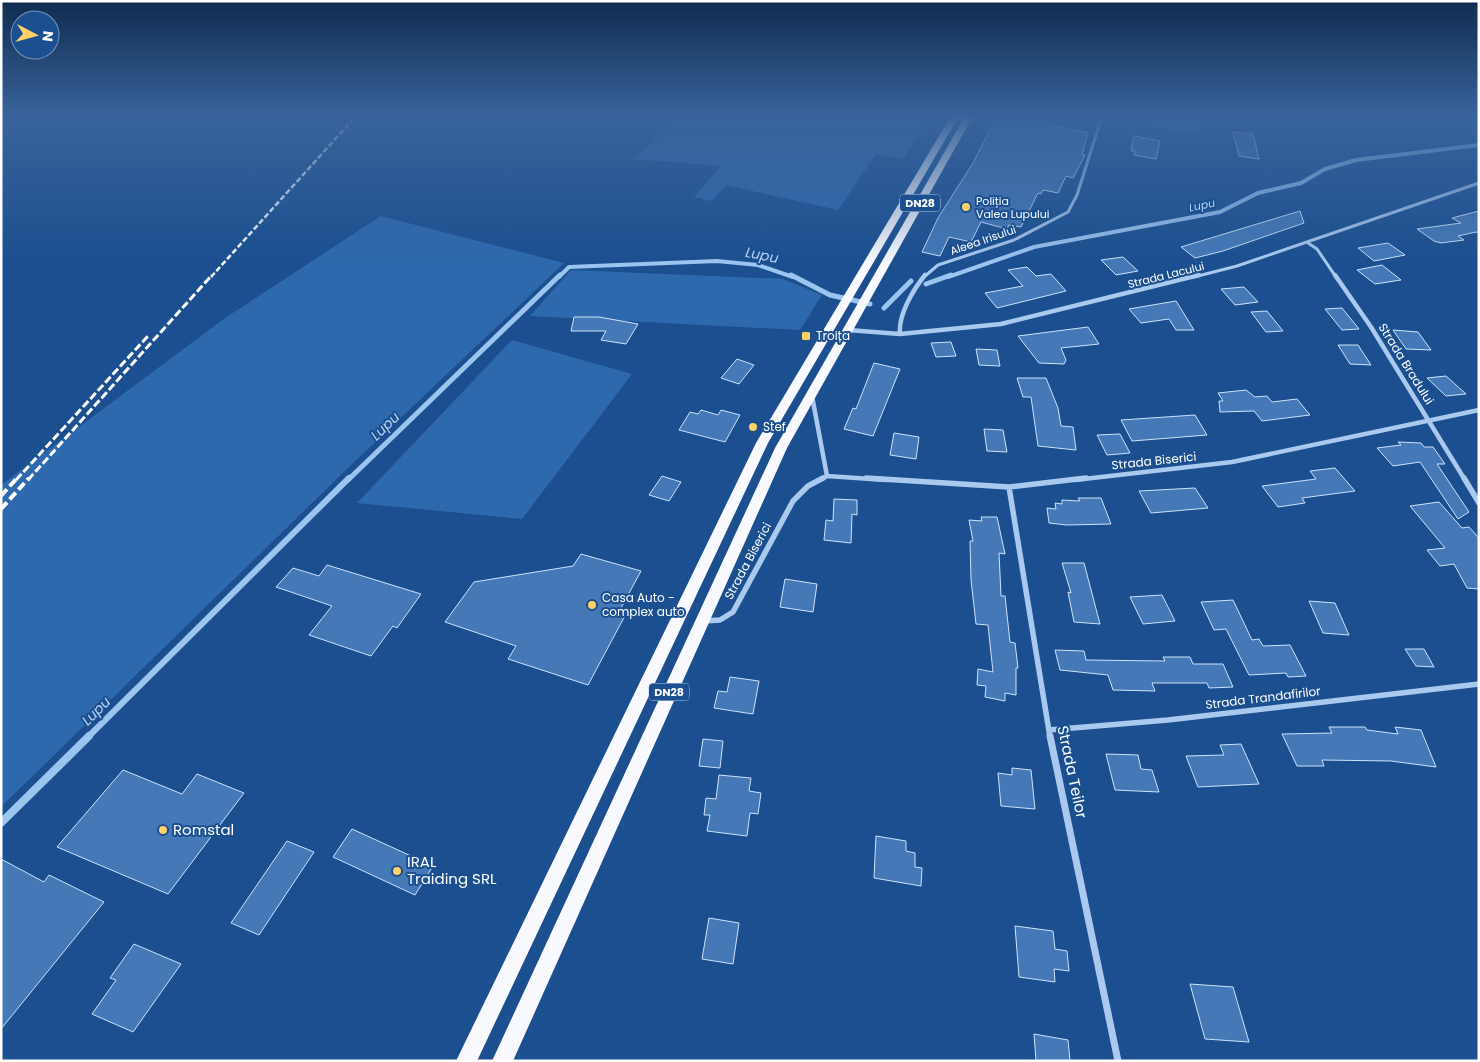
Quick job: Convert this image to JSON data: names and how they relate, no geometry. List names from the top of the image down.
{
  "streets": {
    "highway": ["DN28"],
    "street": [
      "Aleea Irisului",
      "Strada Lacului",
      "Strada Bradului",
      "Strada Biserici",
      "Strada Trandafirilor",
      "Strada Teilor"
    ]
  },
  "crossings": [
    ["DN28", "Strada Lacului"],
    ["DN28", "Strada Biserici"],
    ["Aleea Irisului", "Strada Lacului"],
    ["Strada Lacului", "Strada Bradului"],
    ["Strada Bradului", "Strada Biserici"],
    ["Strada Biserici", "Strada Teilor"],
    ["Strada Trandafirilor", "Strada Teilor"]
  ],
  "water": ["Lupu"],
  "places": {
    "other": [
      "Poliția Valea Lupului",
      "Stef",
      "Casa Auto - complex auto",
      "Romstal",
      "IRAL Traiding SRL"
    ],
    "transit": ["Troița"]
  },
  "north": "right"
}
